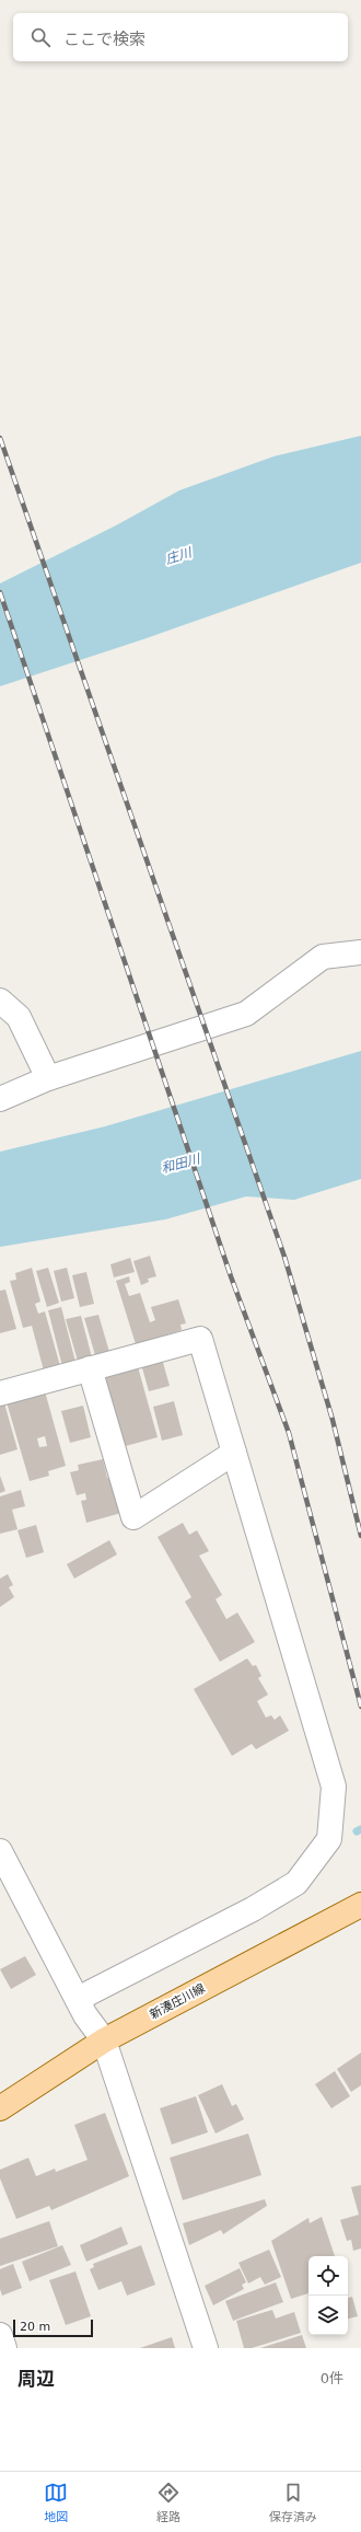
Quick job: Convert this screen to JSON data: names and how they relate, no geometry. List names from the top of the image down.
{
  "streets": {
    "main road": ["新湊庄川線"]
  },
  "water": ["庄川", "和田川"],
  "scale_bar": "20 m",
  "page": {
    "search": "ここで検索",
    "scale": "20 m",
    "heading": ["周辺", "0件"],
    "nav": ["地図", "経路", "保存済み"]
  }
}
